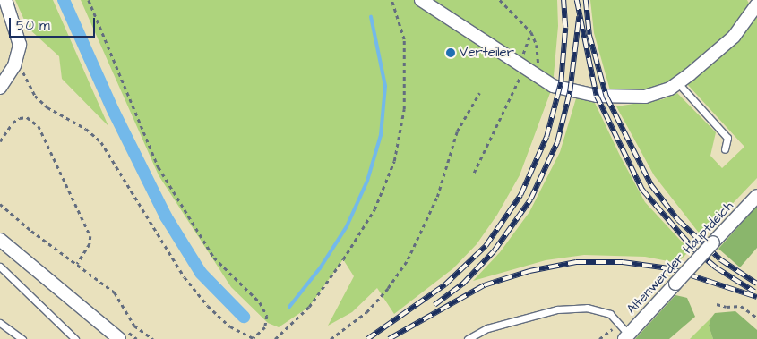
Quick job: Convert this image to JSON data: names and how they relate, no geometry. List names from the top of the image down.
{
  "streets": {
    "street": ["Altenwerder Hauptdeich"]
  },
  "places": ["Verteiler"],
  "scale_bar": "50 m"
}
